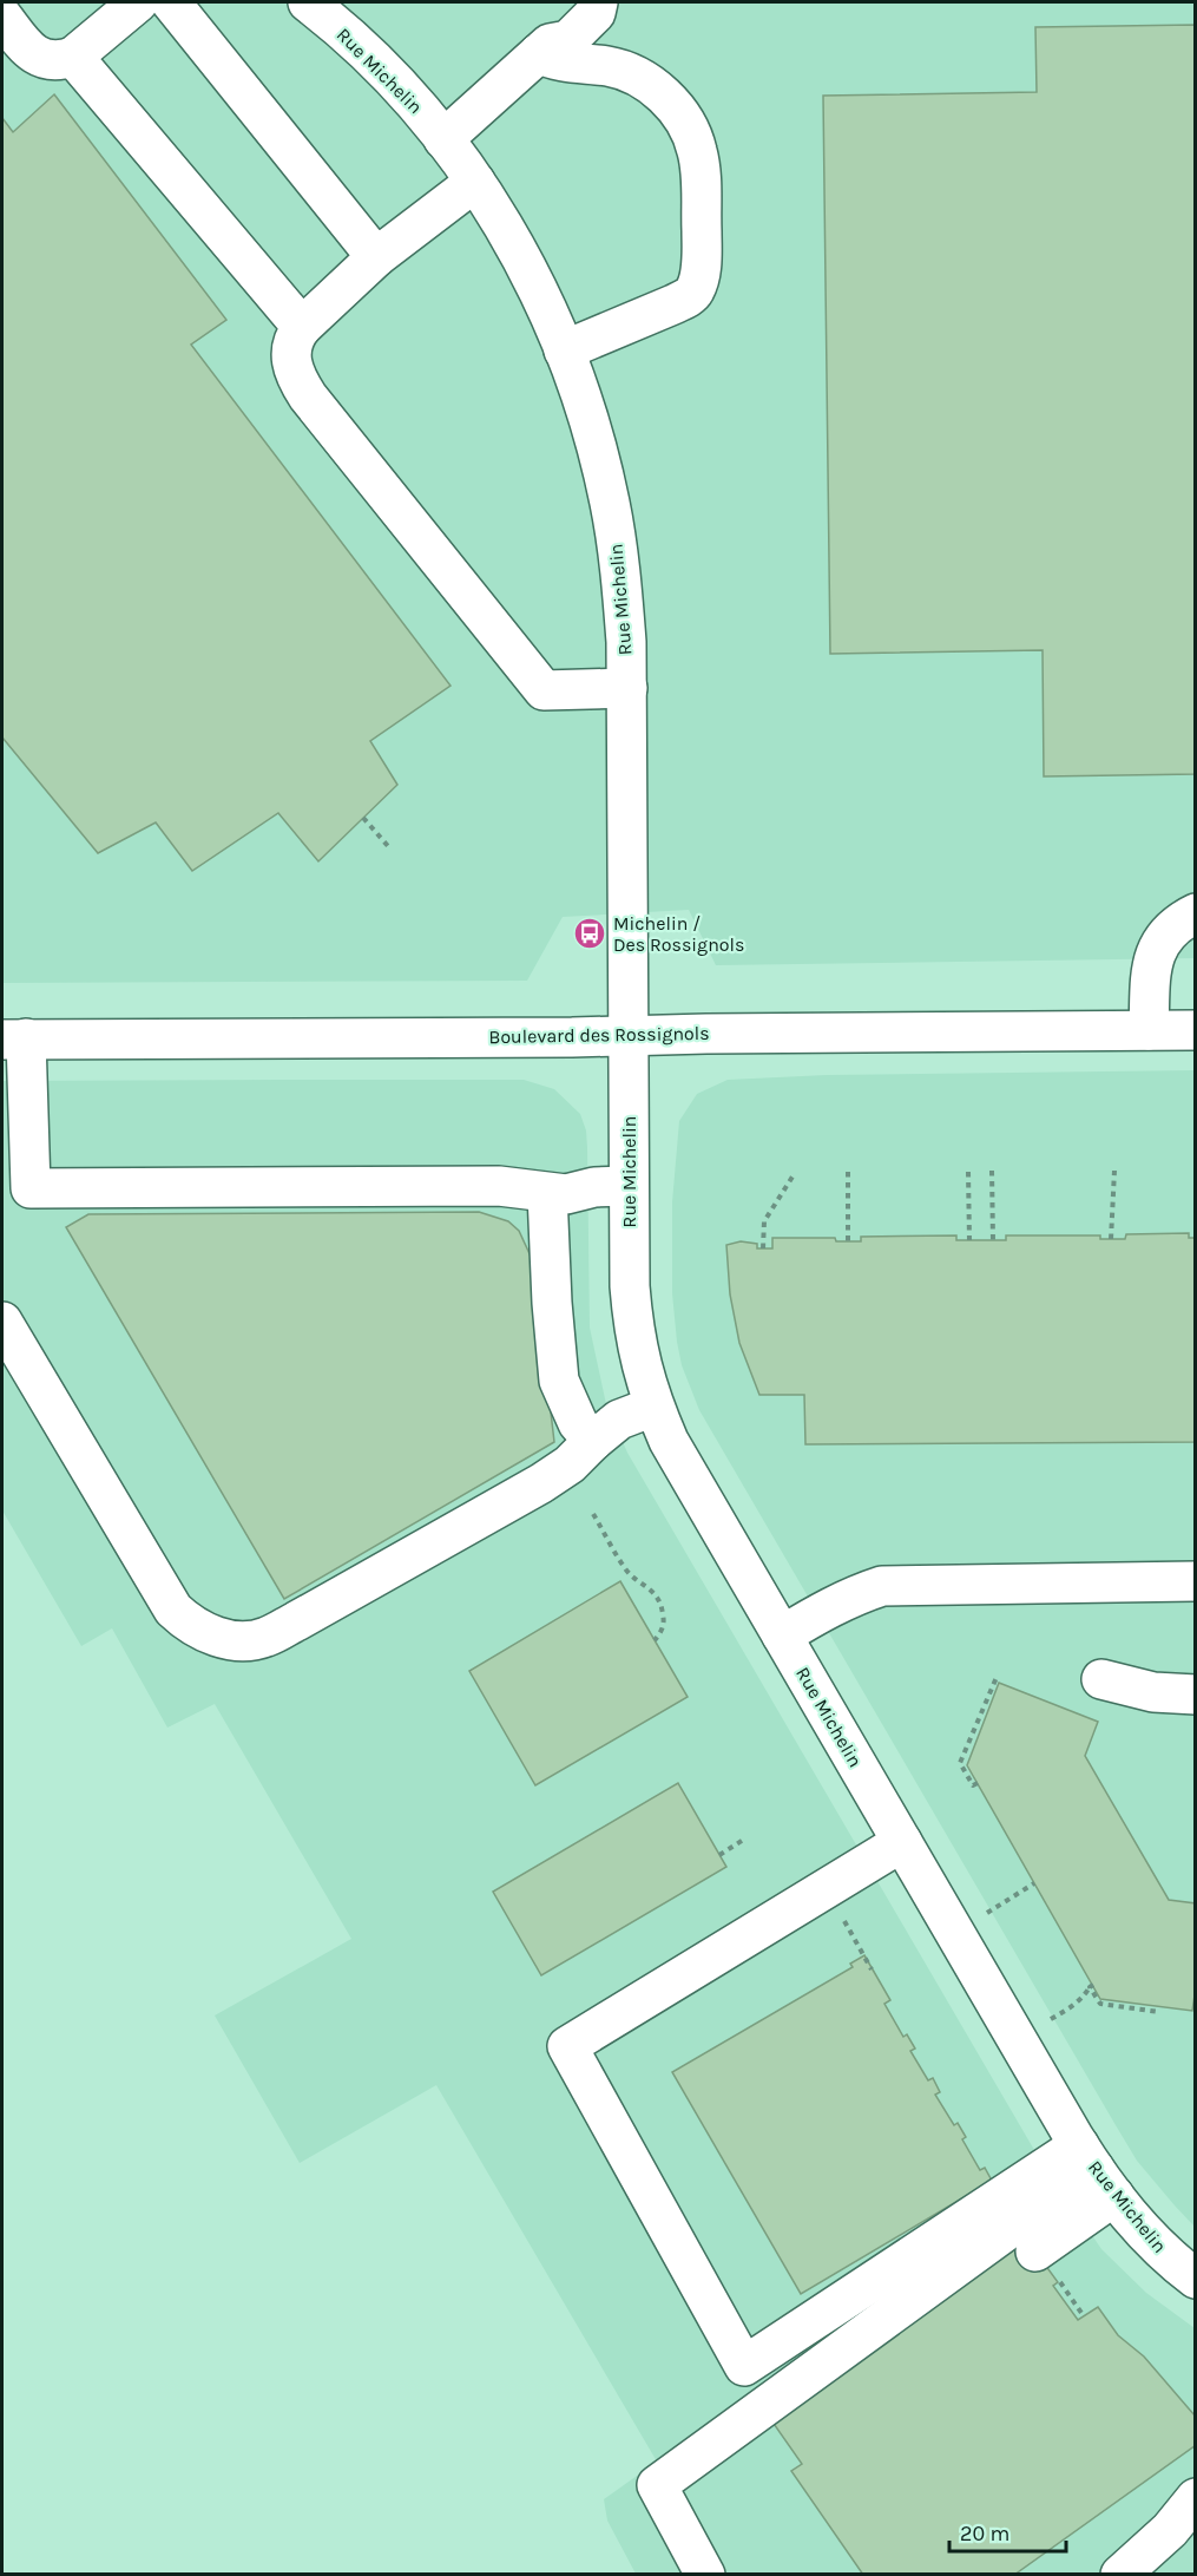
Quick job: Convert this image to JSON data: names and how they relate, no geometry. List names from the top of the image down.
{
  "streets": {
    "street": ["Rue Michelin", "Boulevard des Rossignols"]
  },
  "crossings": [
    ["Rue Michelin", "Boulevard des Rossignols"]
  ],
  "places": {
    "bus stop": ["Michelin / Des Rossignols"]
  },
  "scale_bar": "20 m"
}
